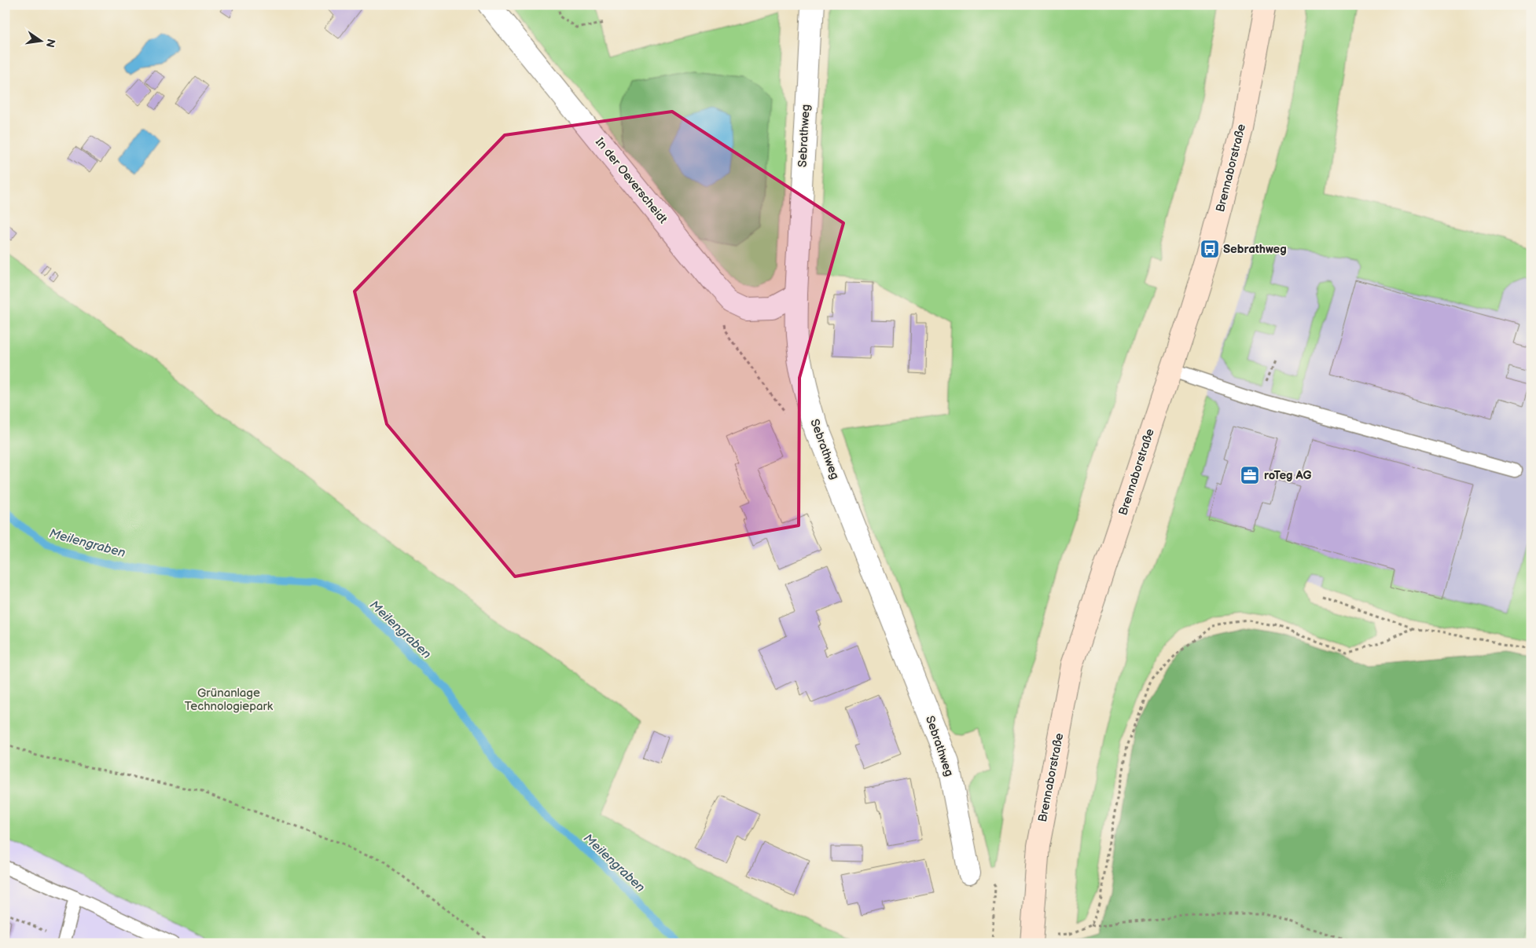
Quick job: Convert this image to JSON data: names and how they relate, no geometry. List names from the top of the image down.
{
  "streets": {
    "main road": ["Brennaborstraße"],
    "street": ["Sebrathweg", "In der Oeverscheidt"]
  },
  "crossings": [
    ["Sebrathweg", "In der Oeverscheidt"]
  ],
  "water": ["Meilengraben"],
  "parks": ["Grünanlage Technologiepark"],
  "places": {
    "bus stop": ["Sebrathweg"],
    "office": ["roTeg AG"]
  },
  "north": "right"
}
